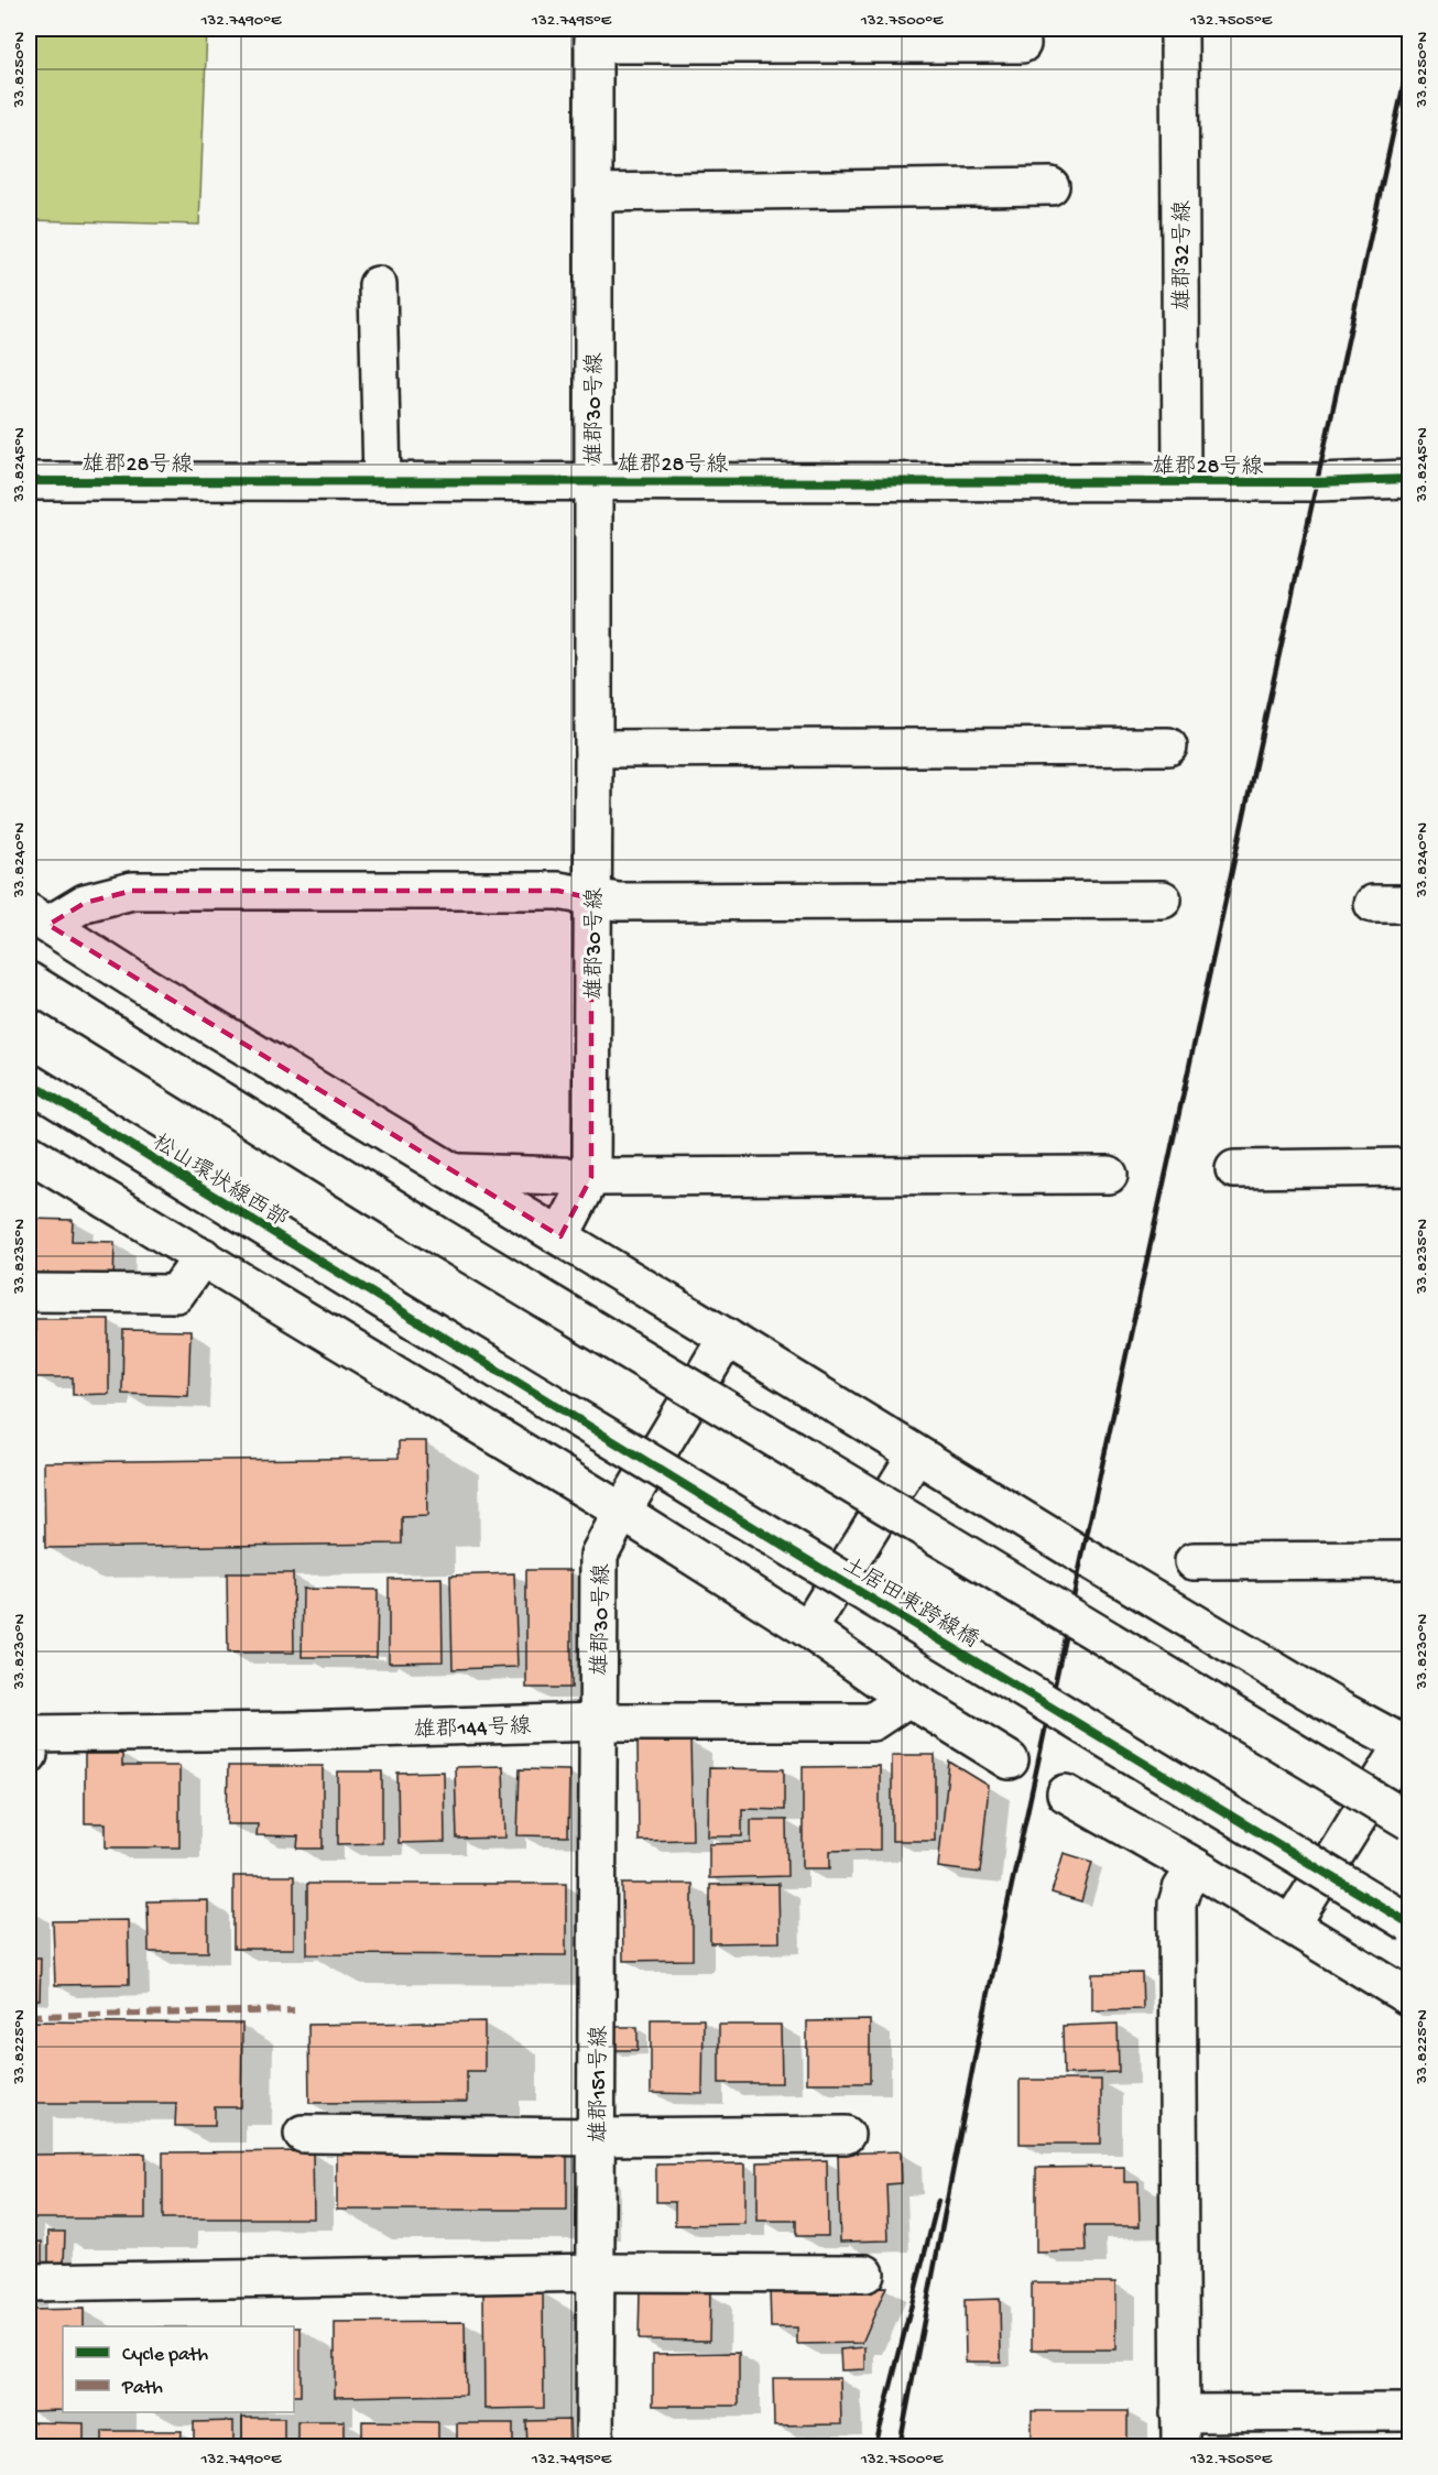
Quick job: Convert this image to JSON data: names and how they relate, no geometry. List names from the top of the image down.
{
  "streets": {
    "street": [
      "雄郡32号線",
      "雄郡30号線",
      "雄郡28号線",
      "松山環状線西部",
      "土居田東跨線橋",
      "雄郡144号線",
      "雄郡151号線"
    ]
  },
  "crossings": [
    ["雄郡32号線", "雄郡28号線"],
    ["雄郡30号線", "雄郡28号線"],
    ["雄郡30号線", "雄郡144号線"],
    ["雄郡30号線", "雄郡151号線"],
    ["松山環状線西部", "土居田東跨線橋"],
    ["雄郡144号線", "雄郡151号線"]
  ],
  "legend": ["Cycle path", "Path"],
  "coordinates": [
    "132.7490°E",
    "132.7495°E",
    "132.7500°E",
    "132.7505°E",
    "33.8250°N",
    "33.8245°N",
    "33.8240°N",
    "33.8235°N",
    "33.8230°N",
    "33.8225°N"
  ]
}
